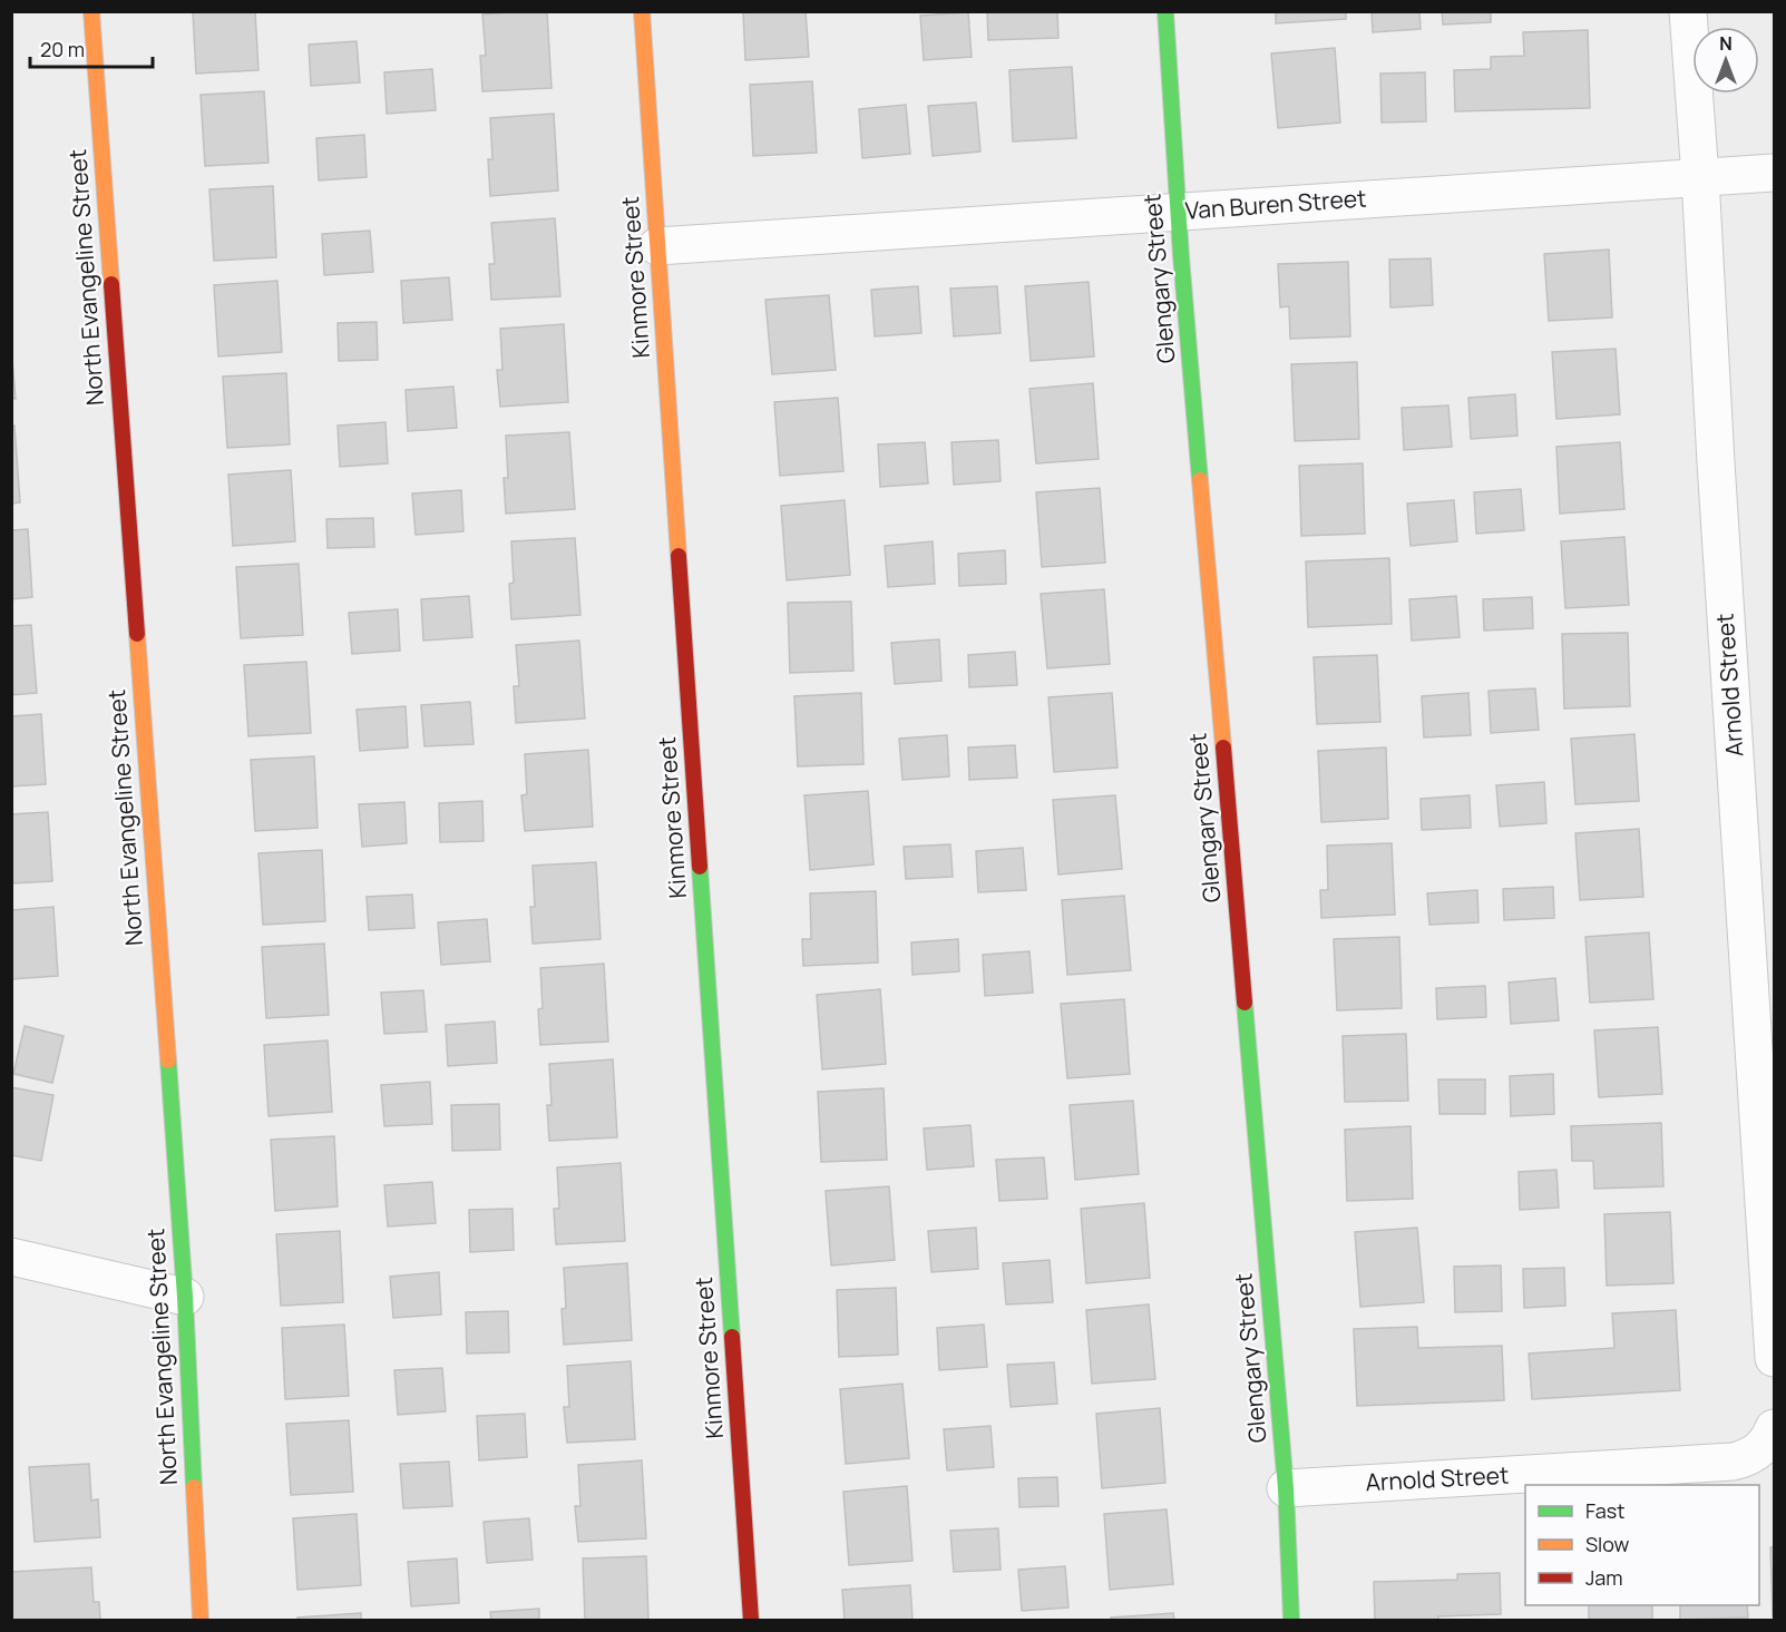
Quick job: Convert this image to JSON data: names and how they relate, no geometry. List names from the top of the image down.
{
  "streets": {
    "street": [
      "Van Buren Street",
      "North Evangeline Street",
      "Kinmore Street",
      "Glengary Street",
      "Arnold Street"
    ]
  },
  "crossings": [
    ["Van Buren Street", "Kinmore Street"],
    ["Van Buren Street", "Glengary Street"],
    ["Van Buren Street", "Arnold Street"],
    ["Glengary Street", "Arnold Street"]
  ],
  "legend": ["Fast", "Slow", "Jam"],
  "scale_bar": "20 m",
  "north": "top"
}
